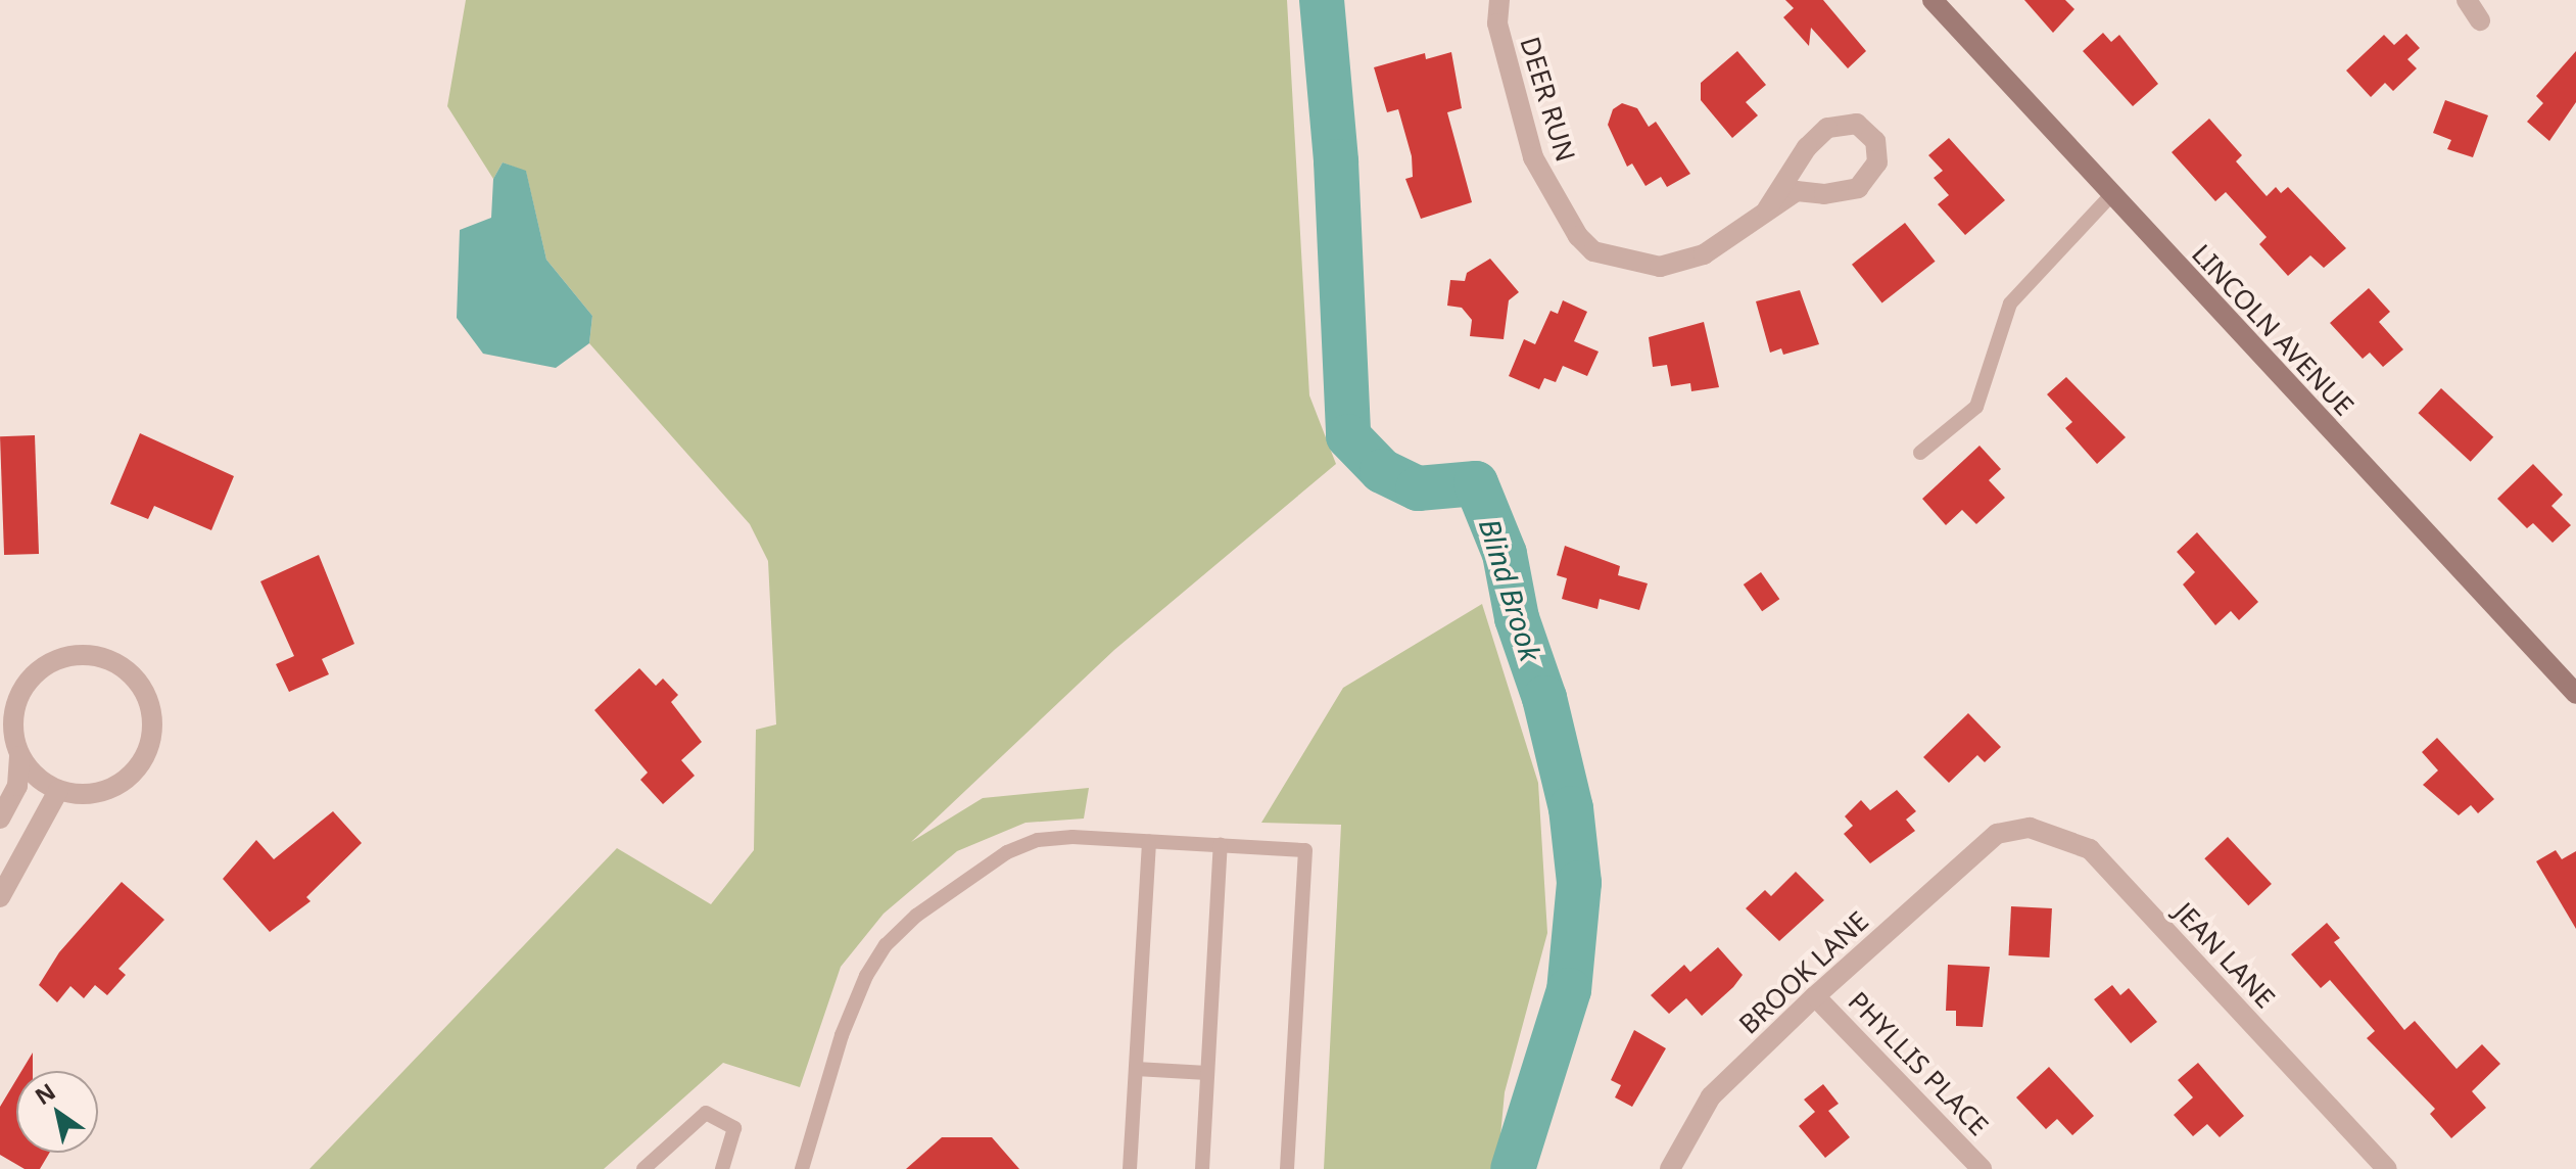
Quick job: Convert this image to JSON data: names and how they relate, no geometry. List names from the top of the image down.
{
  "streets": {
    "street": [
      "DEER RUN",
      "LINCOLN AVENUE",
      "JEAN LANE",
      "BROOK LANE",
      "PHYLLIS PLACE"
    ]
  },
  "crossings": [
    ["JEAN LANE", "BROOK LANE"],
    ["BROOK LANE", "PHYLLIS PLACE"]
  ],
  "water": ["Blind Brook"],
  "north": "top left"
}
